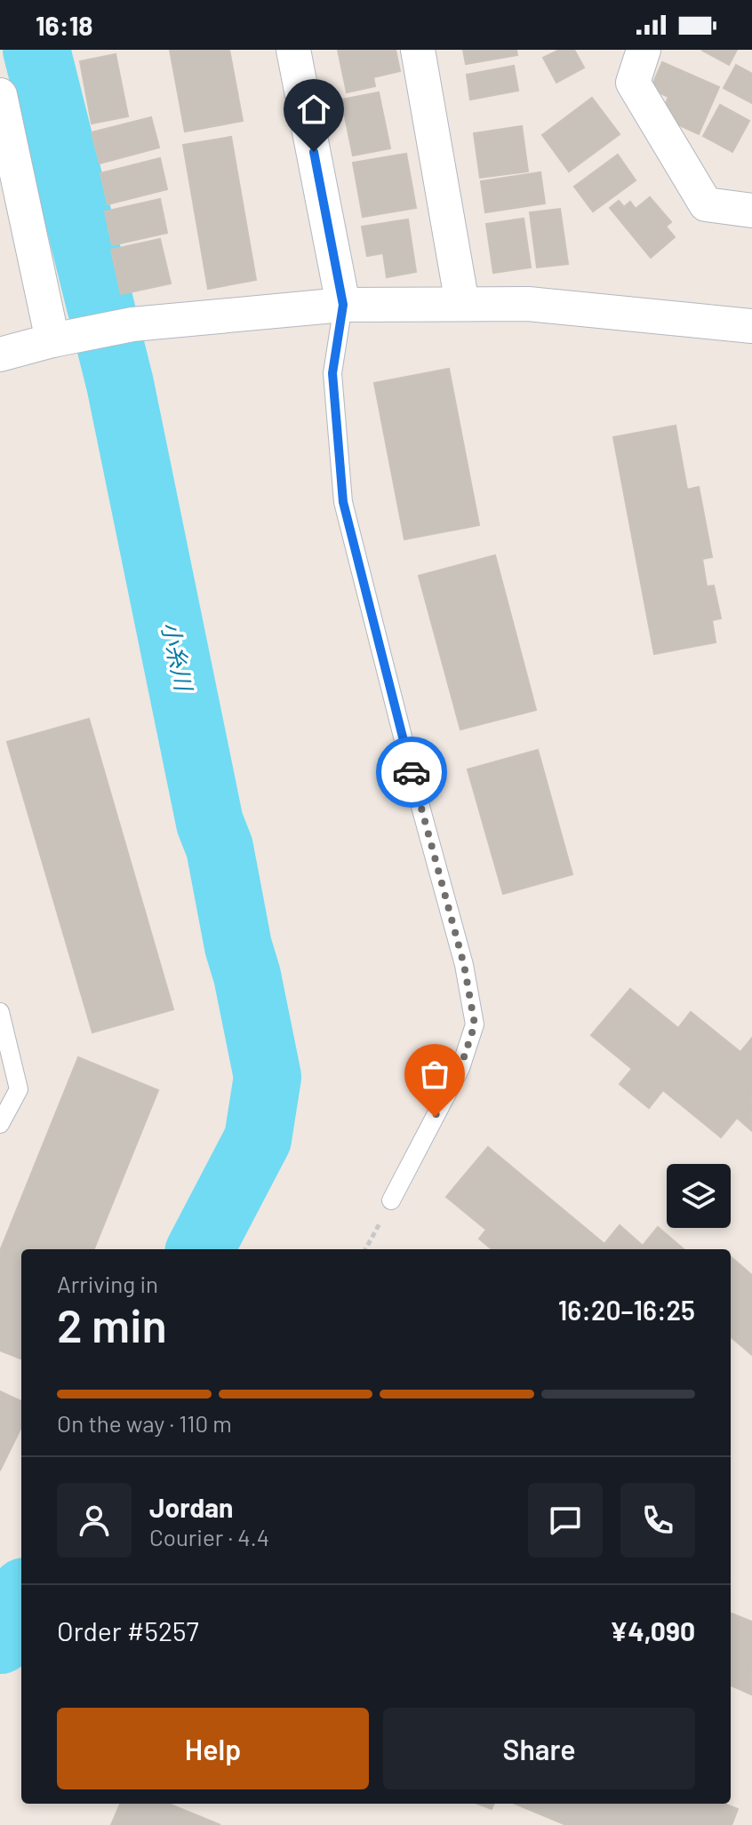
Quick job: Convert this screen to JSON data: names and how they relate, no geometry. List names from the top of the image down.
{
  "water": ["小糸川"],
  "page": {
    "status": "16:18",
    "heading": ["2 min", "Arriving in", "16:20–16:25"],
    "panel": [
      "Jordan",
      "Courier · 4.4",
      "Order #5257",
      "¥4,090"
    ],
    "bar": "On the way · 110 m",
    "buttons": ["Help", "Share"]
  }
}
